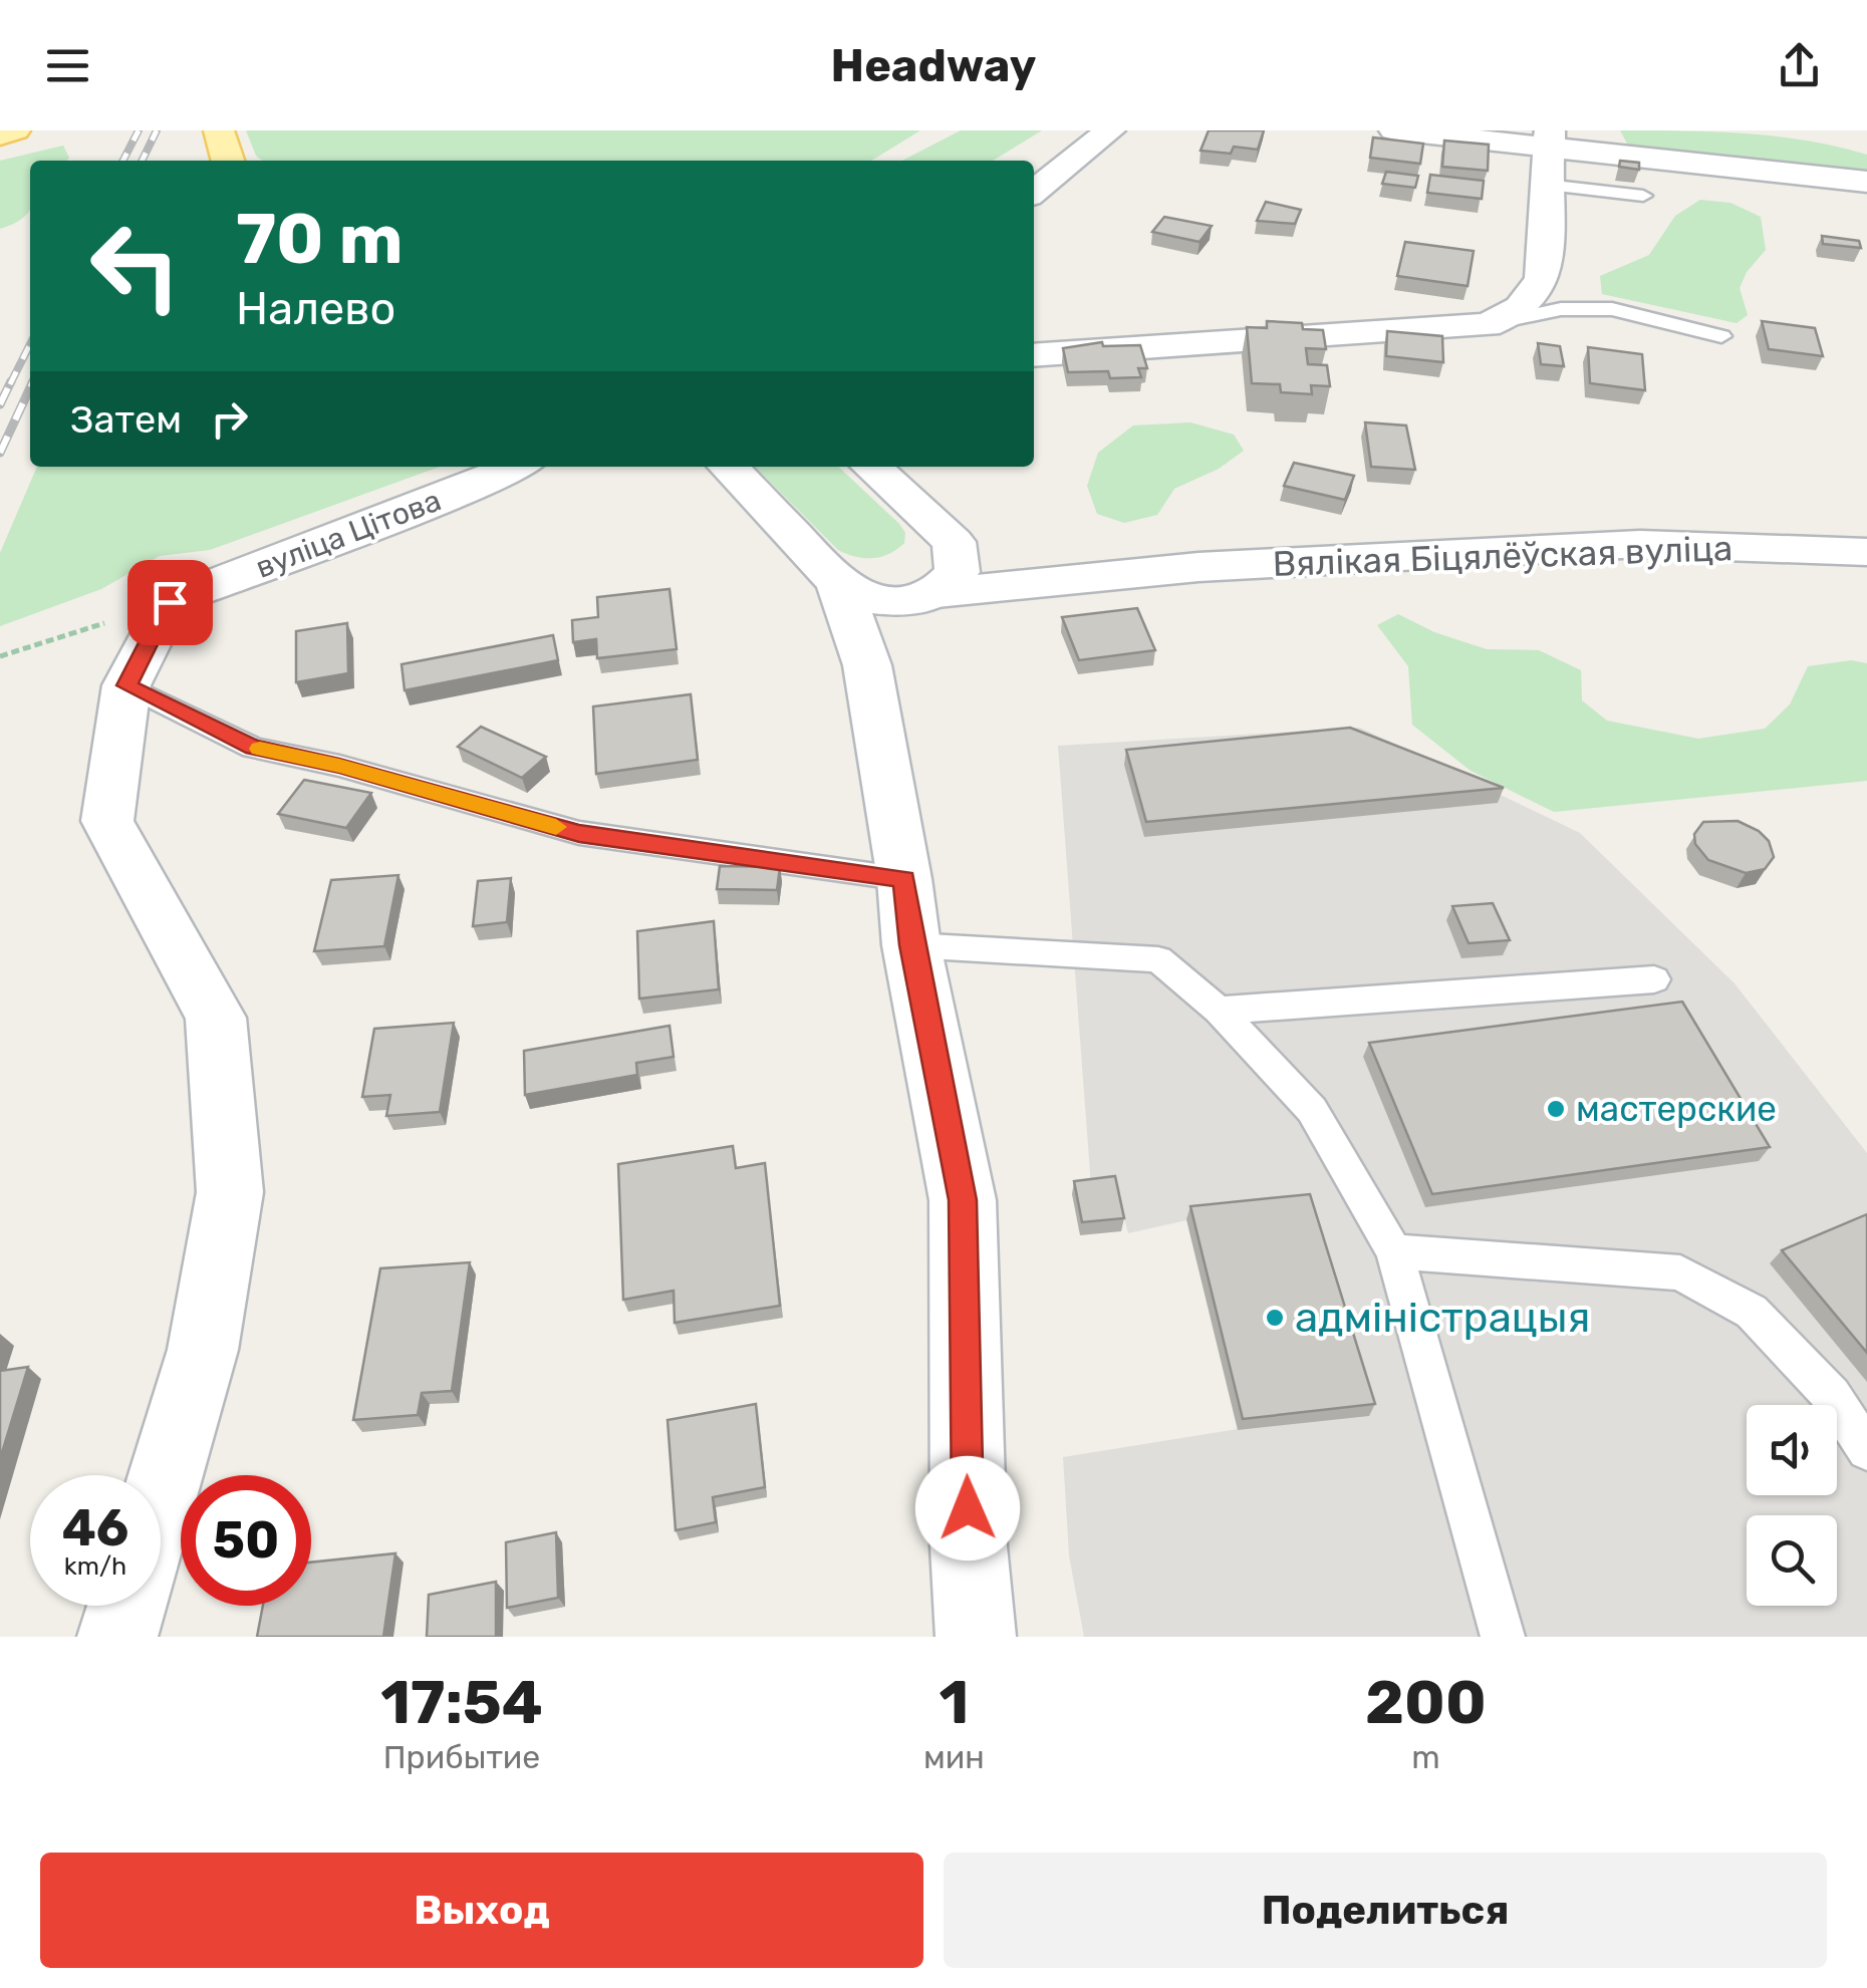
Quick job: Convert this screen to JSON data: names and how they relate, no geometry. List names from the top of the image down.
{
  "streets": {
    "street": ["вуліца Цітова", "Вялікая Біцялёўская вуліца"]
  },
  "places": ["мастерские", "адміністрацыя"],
  "page": {
    "header": "Headway",
    "turn": ["70 m", "Налево"],
    "then": "Затем",
    "speed": "46 km/h",
    "limit": "50",
    "eta": [
      "17:54",
      "Прибытие",
      "1",
      "мин",
      "200",
      "m"
    ],
    "buttons": ["Выход", "Поделиться"]
  }
}
